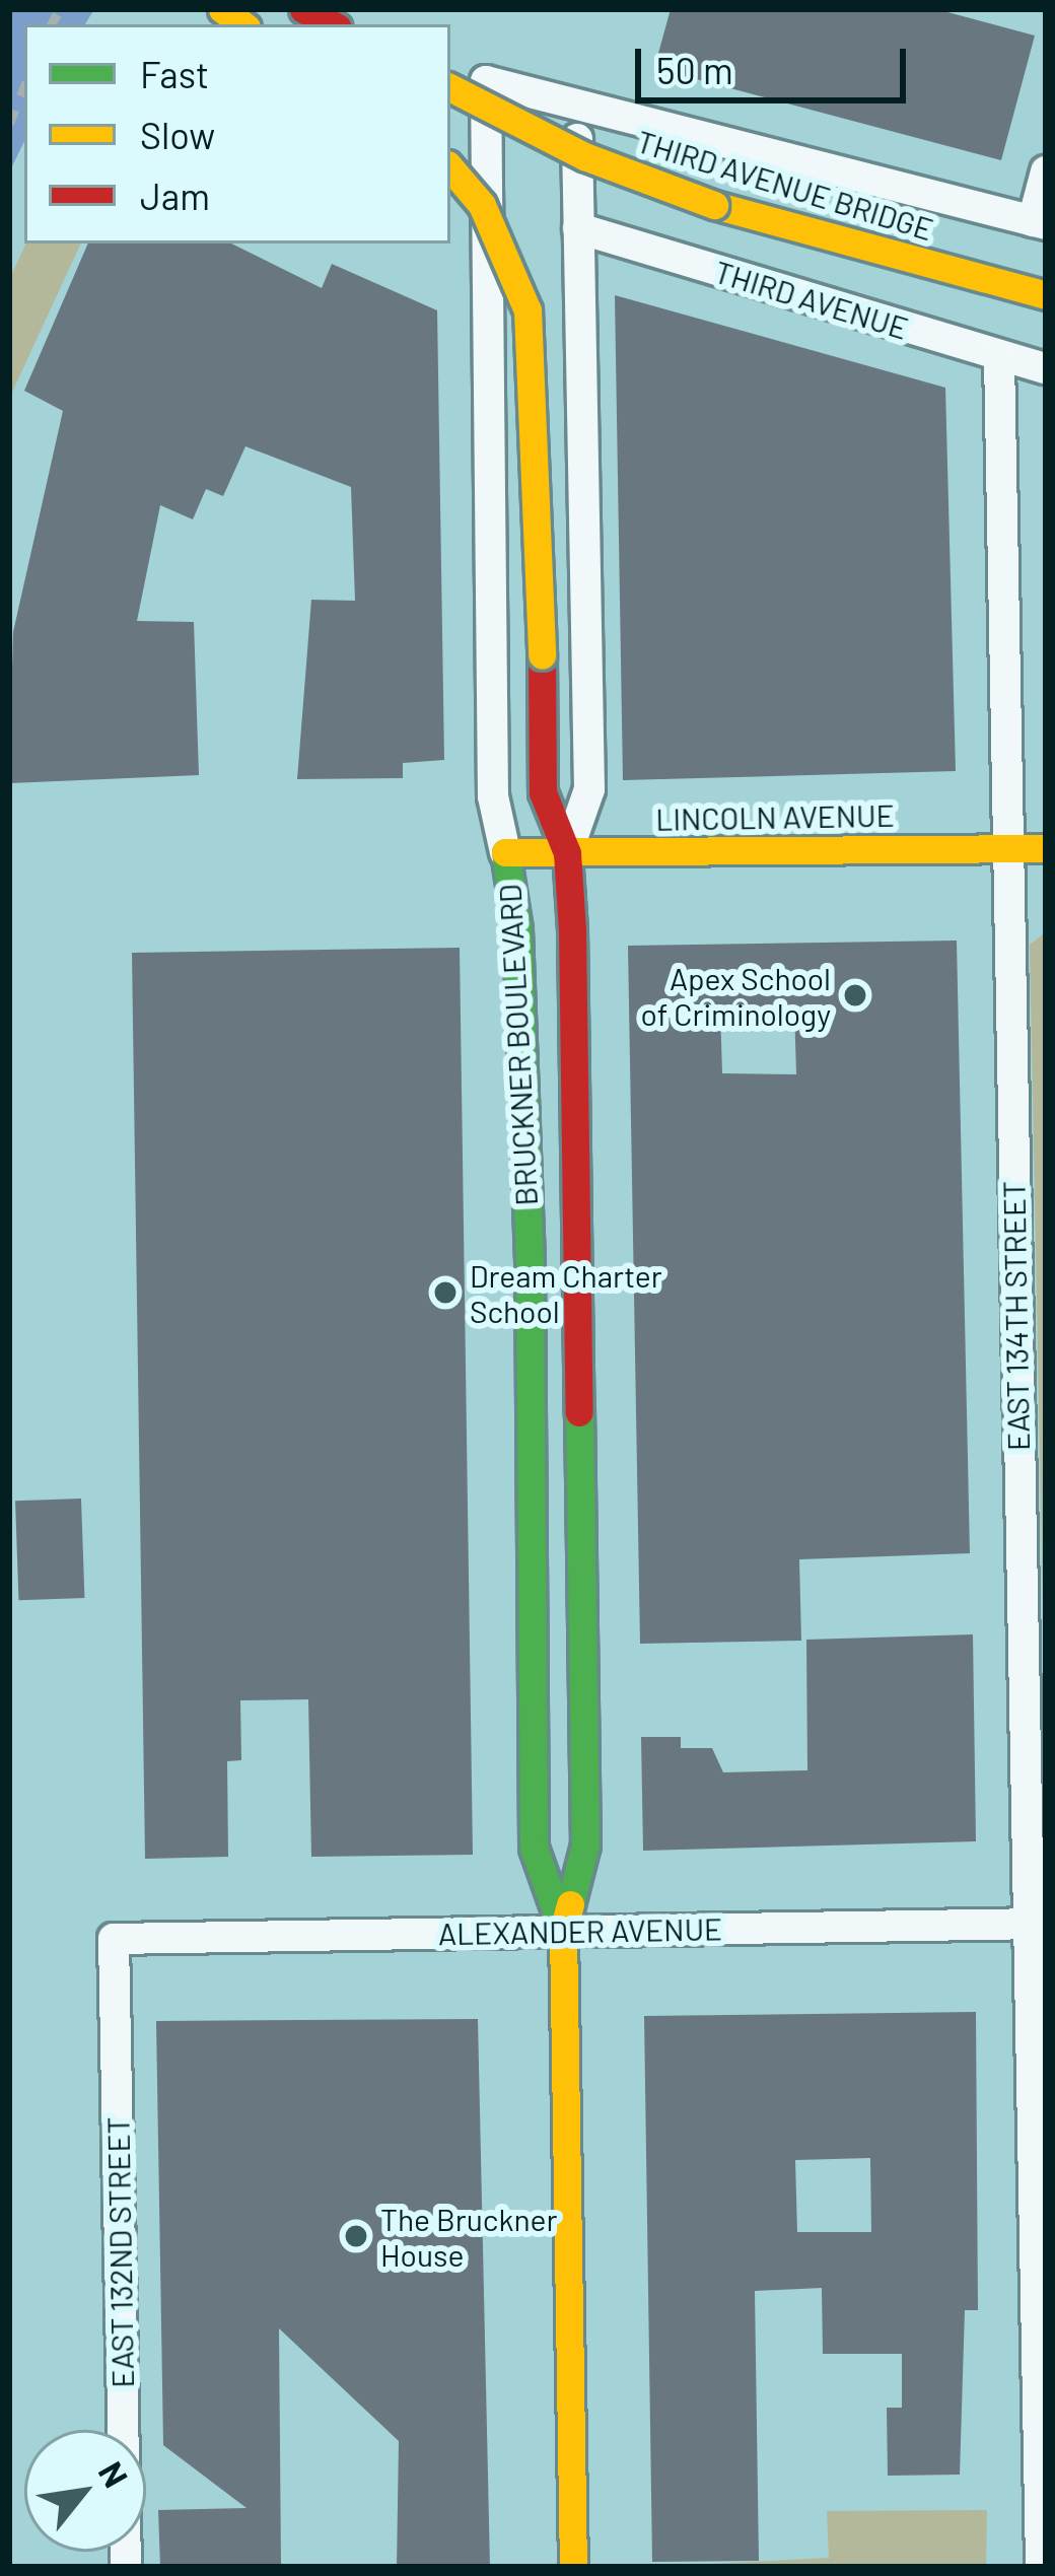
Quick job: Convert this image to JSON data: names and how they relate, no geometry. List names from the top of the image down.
{
  "streets": {
    "main road": ["THIRD AVENUE BRIDGE", "LINCOLN AVENUE", "BRUCKNER BOULEVARD"],
    "street": [
      "THIRD AVENUE",
      "EAST 134TH STREET",
      "ALEXANDER AVENUE",
      "EAST 132ND STREET"
    ]
  },
  "crossings": [
    ["THIRD AVENUE", "BRUCKNER BOULEVARD"],
    ["THIRD AVENUE", "EAST 134TH STREET"],
    ["LINCOLN AVENUE", "BRUCKNER BOULEVARD"],
    ["LINCOLN AVENUE", "EAST 134TH STREET"],
    ["BRUCKNER BOULEVARD", "ALEXANDER AVENUE"],
    ["EAST 134TH STREET", "ALEXANDER AVENUE"],
    ["ALEXANDER AVENUE", "EAST 132ND STREET"]
  ],
  "places": ["Apex School of Criminology", "Dream Charter School", "The Bruckner House"],
  "legend": ["Fast", "Slow", "Jam"],
  "scale_bar": "50 m",
  "north": "top right"
}
